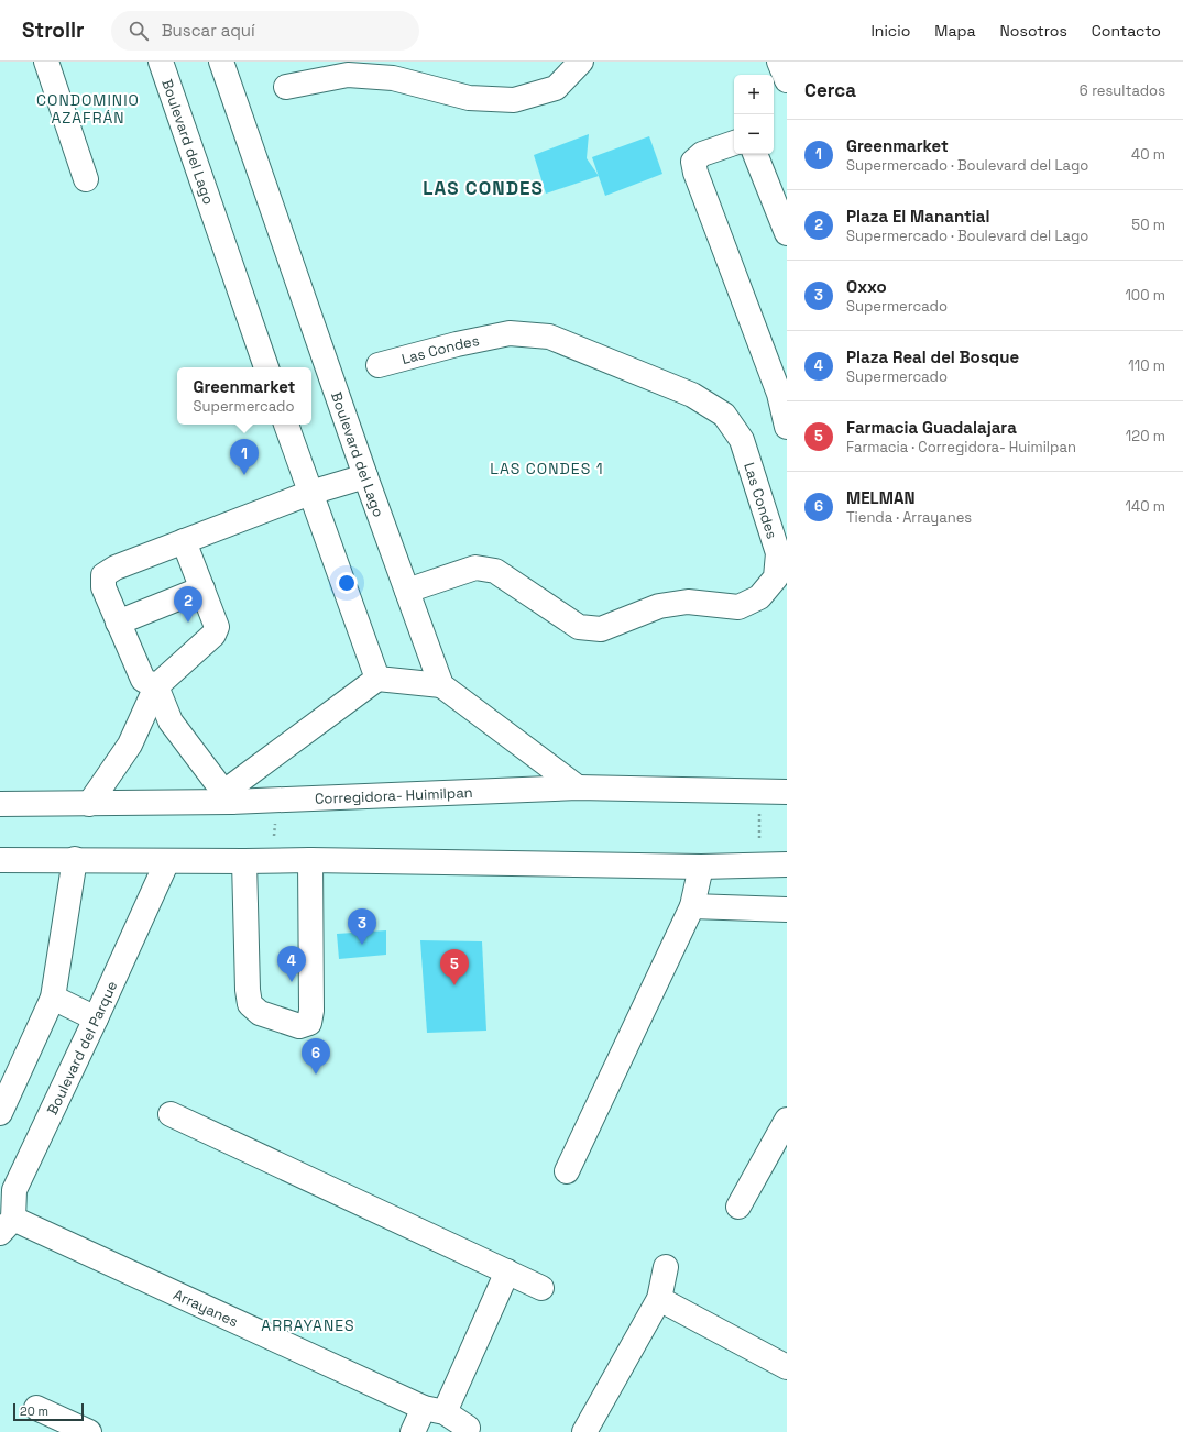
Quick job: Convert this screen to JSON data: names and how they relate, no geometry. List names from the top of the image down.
{
  "streets": {
    "street": [
      "Boulevard del Lago",
      "Las Condes",
      "Corregidora- Huimilpan",
      "Boulevard del Parque",
      "Arrayanes"
    ]
  },
  "crossings": [
    ["Boulevard del Lago", "Las Condes"],
    ["Boulevard del Parque", "Arrayanes"]
  ],
  "districts": [
    "CONDOMINIO AZAFRÁN",
    "LAS CONDES",
    "LAS CONDES 1",
    "ARRAYANES"
  ],
  "scale_bar": "20 m",
  "page": {
    "header": "Strollr",
    "search": "Buscar aquí",
    "nav": [
      "Inicio",
      "Mapa",
      "Nosotros",
      "Contacto"
    ],
    "heading": ["Cerca", "6 resultados"],
    "map_buttons": ["+", "−"],
    "list": [
      {
        "mark": "1",
        "name": "Greenmarket",
        "note": "Supermercado · Boulevard del Lago",
        "value": "40 m"
      },
      {
        "mark": "2",
        "name": "Plaza El Manantial",
        "note": "Supermercado · Boulevard del Lago",
        "value": "50 m"
      },
      {
        "mark": "3",
        "name": "Oxxo",
        "note": "Supermercado",
        "value": "100 m"
      },
      {
        "mark": "4",
        "name": "Plaza Real del Bosque",
        "note": "Supermercado",
        "value": "110 m"
      },
      {
        "mark": "5",
        "name": "Farmacia Guadalajara",
        "note": "Farmacia · Corregidora- Huimilpan",
        "value": "120 m"
      },
      {
        "mark": "6",
        "name": "MELMAN",
        "note": "Tienda · Arrayanes",
        "value": "140 m"
      }
    ],
    "popup": ["Greenmarket", "Supermercado"],
    "pins": [
      "1",
      "2",
      "3",
      "4",
      "5",
      "6"
    ],
    "scale": "20 m"
  }
}
